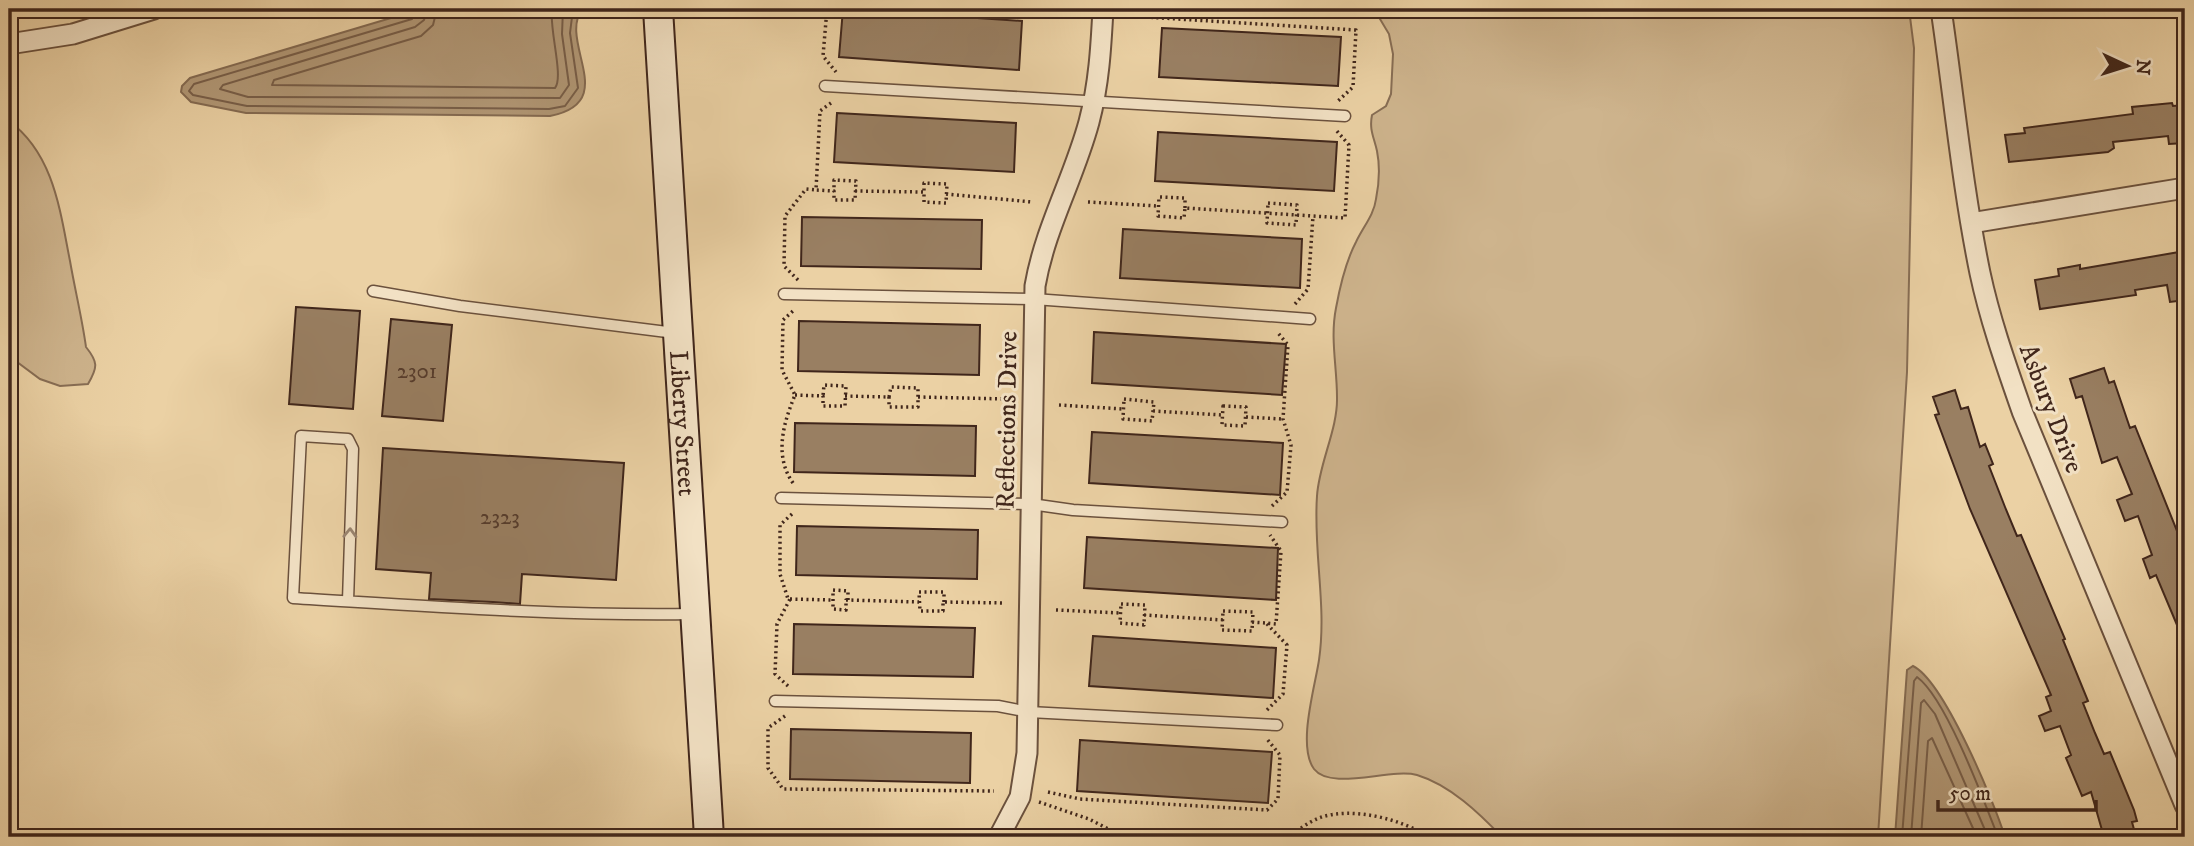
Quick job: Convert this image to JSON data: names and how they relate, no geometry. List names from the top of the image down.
{
  "streets": {
    "street": ["Asbury Drive", "Reflections Drive", "Liberty Street"]
  },
  "house_numbers": ["2301", "2323"],
  "scale_bar": "50 m",
  "north": "right"
}
